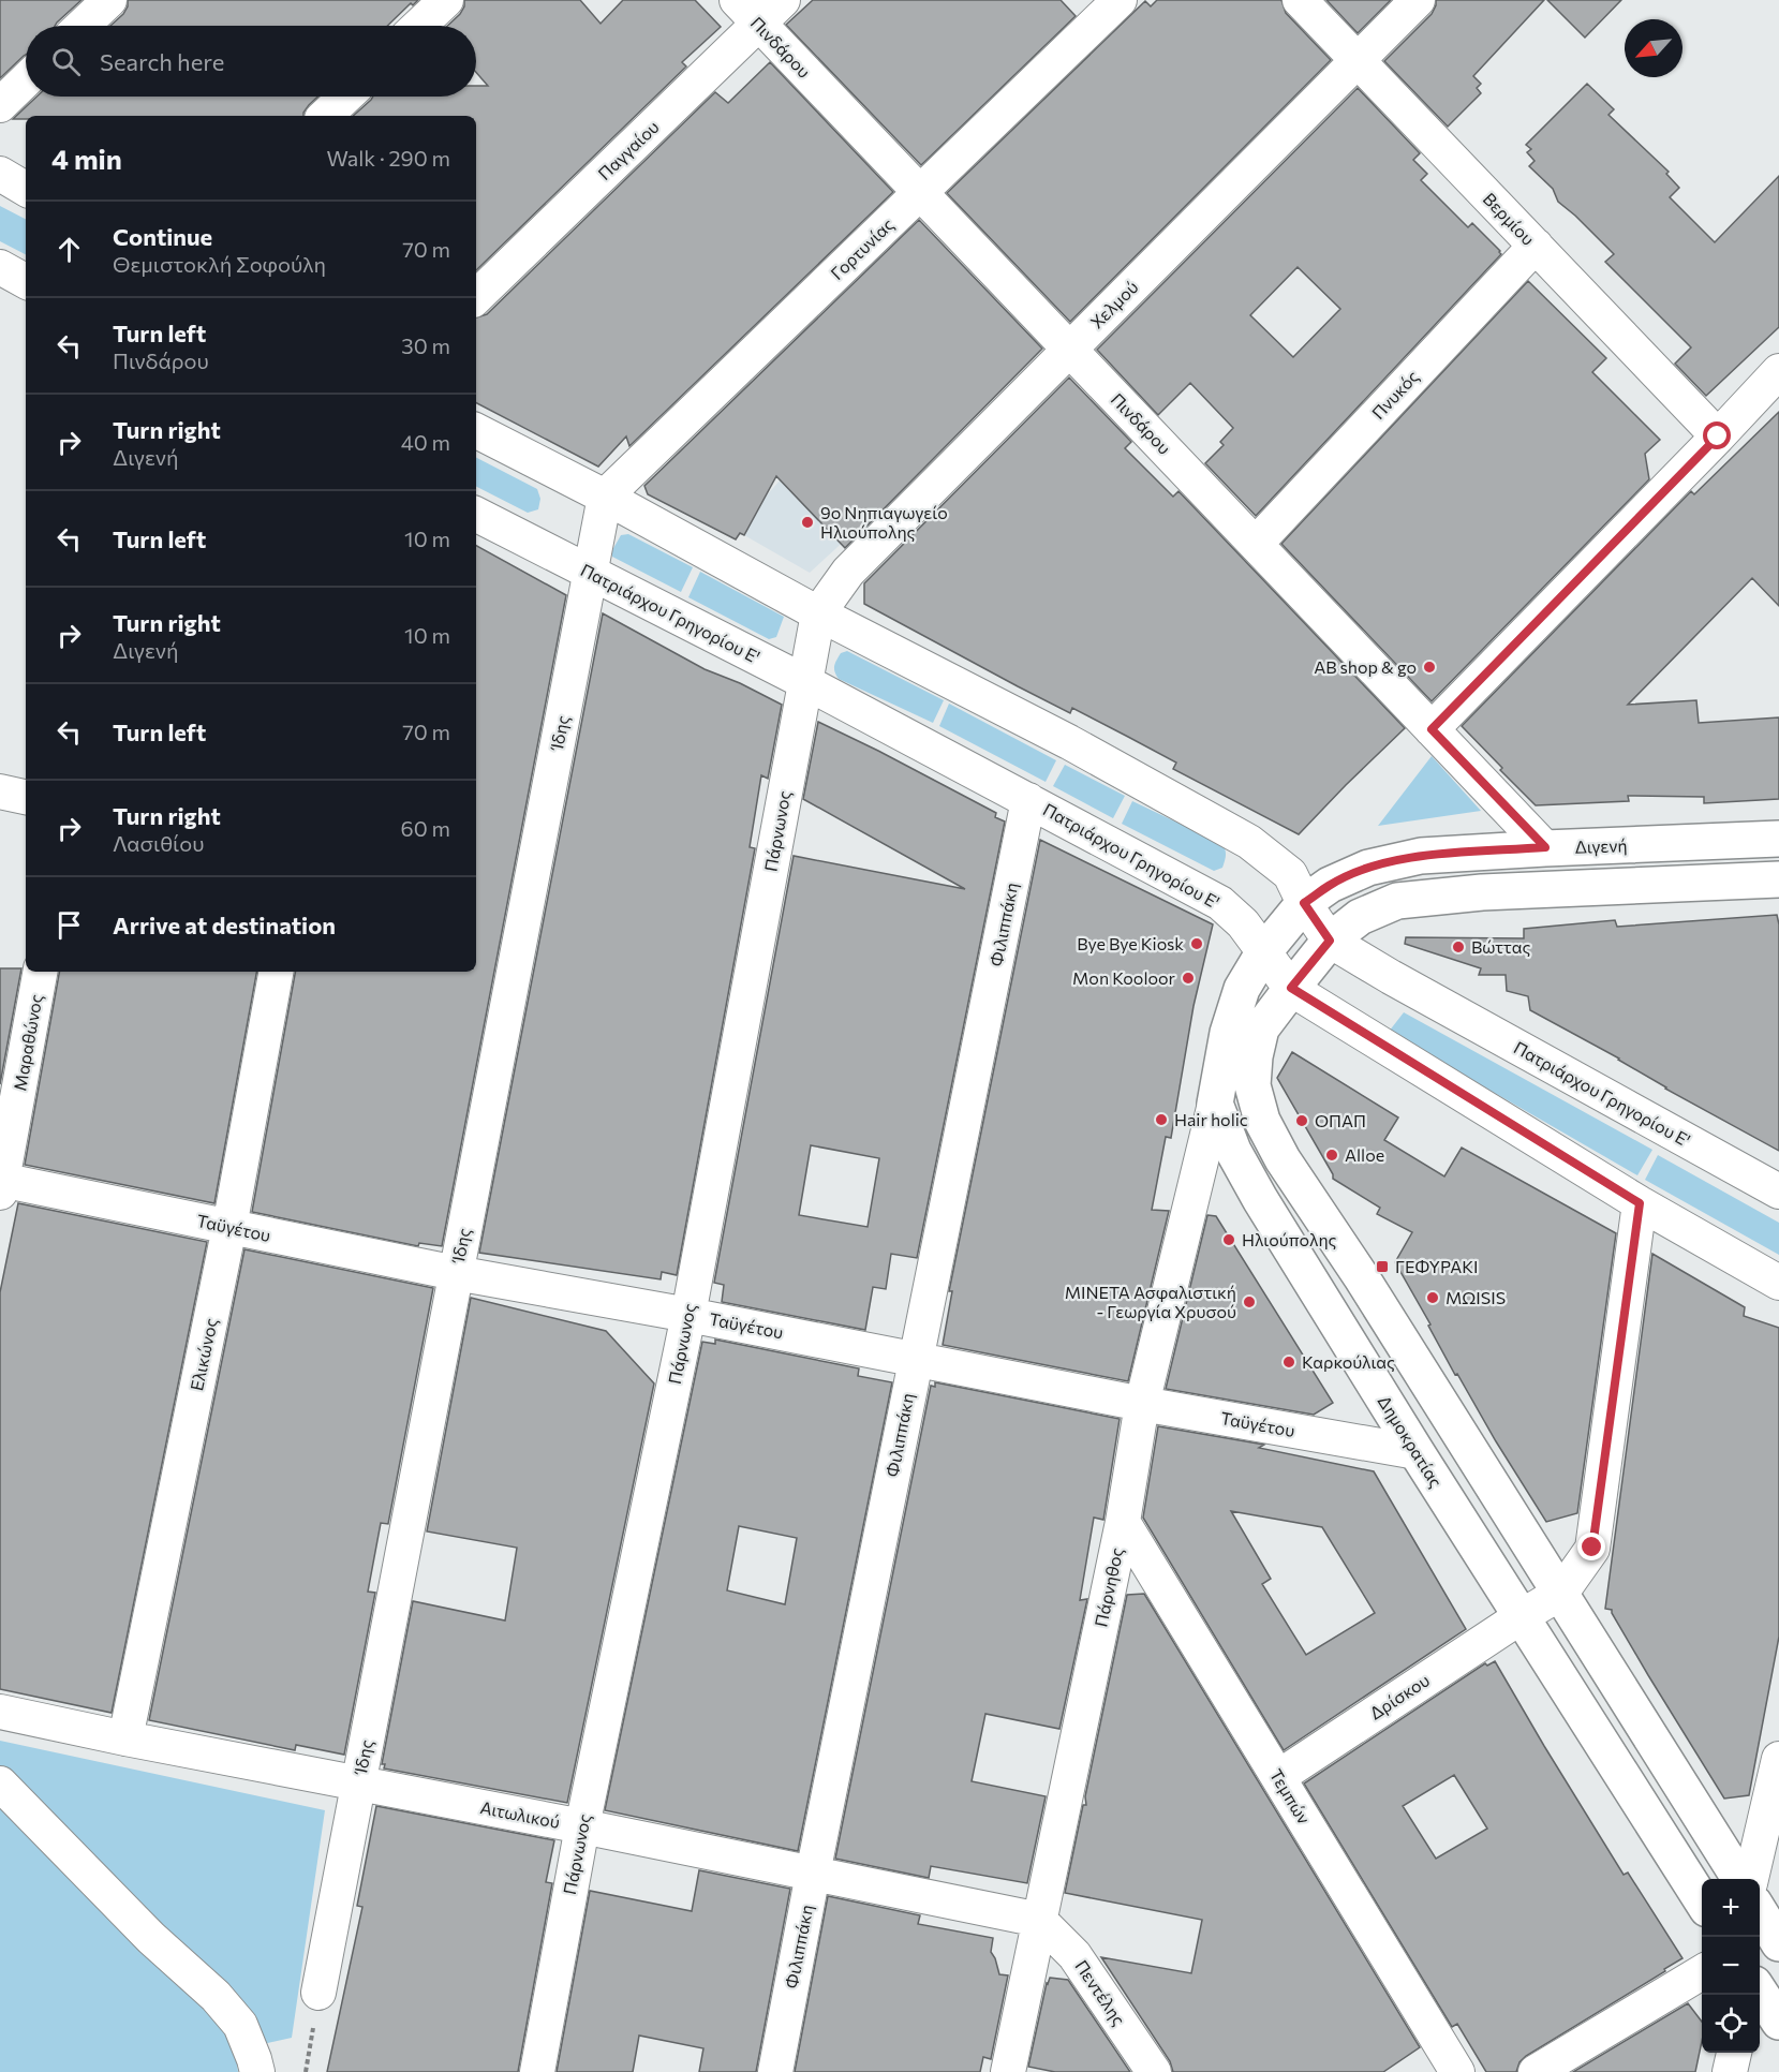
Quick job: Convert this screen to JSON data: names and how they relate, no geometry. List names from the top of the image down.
{
  "streets": {
    "street": [
      "Πινδάρου",
      "Παγγαίου",
      "Βερμίου",
      "Γορτυνίας",
      "Χελμού",
      "Πνυκός",
      "Πατριάρχου Γρηγορίου Ε'",
      "Ίδης",
      "Πάρνωνος",
      "Διγενή",
      "Φιλιππάκη",
      "Μαραθώνος",
      "Ταϋγέτου",
      "Ελικώνος",
      "Δημοκρατίας",
      "Πάρνηθος",
      "Δρίσκου",
      "Τεμπών",
      "Αιτωλικού",
      "Πεντέλης"
    ]
  },
  "crossings": [
    ["Πινδάρου", "Παγγαίου"],
    ["Πινδάρου", "Γορτυνίας"],
    ["Πινδάρου", "Χελμού"],
    ["Πινδάρου", "Πνυκός"],
    ["Πινδάρου", "Διγενή"],
    ["Βερμίου", "Χελμού"],
    ["Βερμίου", "Πνυκός"],
    ["Γορτυνίας", "Πατριάρχου Γρηγορίου Ε'"],
    ["Γορτυνίας", "Ίδης"],
    ["Χελμού", "Πατριάρχου Γρηγορίου Ε'"],
    ["Χελμού", "Πάρνωνος"],
    ["Πατριάρχου Γρηγορίου Ε'", "Ίδης"],
    ["Πατριάρχου Γρηγορίου Ε'", "Πάρνωνος"],
    ["Πατριάρχου Γρηγορίου Ε'", "Διγενή"],
    ["Πατριάρχου Γρηγορίου Ε'", "Φιλιππάκη"],
    ["Ίδης", "Ταϋγέτου"],
    ["Ίδης", "Αιτωλικού"],
    ["Πάρνωνος", "Ταϋγέτου"],
    ["Πάρνωνος", "Αιτωλικού"],
    ["Φιλιππάκη", "Ταϋγέτου"],
    ["Φιλιππάκη", "Αιτωλικού"],
    ["Μαραθώνος", "Ταϋγέτου"],
    ["Ταϋγέτου", "Ελικώνος"],
    ["Ταϋγέτου", "Δημοκρατίας"],
    ["Ταϋγέτου", "Πάρνηθος"],
    ["Ελικώνος", "Αιτωλικού"],
    ["Δημοκρατίας", "Πάρνηθος"],
    ["Δημοκρατίας", "Δρίσκου"],
    ["Πάρνηθος", "Τεμπών"],
    ["Πάρνηθος", "Αιτωλικού"],
    ["Πάρνηθος", "Πεντέλης"],
    ["Δρίσκου", "Τεμπών"],
    ["Αιτωλικού", "Πεντέλης"]
  ],
  "places": {
    "other": [
      "9ο Νηπιαγωγείο Ηλιούπολης",
      "ΑΒ shop & go",
      "Bye Bye Kiosk",
      "Βώττας",
      "Mon Kooloor",
      "Hair holic",
      "ΟΠΑΠ",
      "Alloe",
      "Ηλιούπολης",
      "ΜΩISIS",
      "ΜΙΝΕΤΑ Ασφαλιστική - Γεωργία Χρυσού",
      "Καρκούλιας"
    ],
    "transit": ["ΓΕΦΥΡΑΚΙ"]
  },
  "north": "bottom left",
  "page": {
    "search": "Search here",
    "heading": ["4 min", "Walk · 290 m"],
    "list": [
      ["Continue", "Θεμιστοκλή Σοφούλη", "70 m"],
      ["Turn left", "Πινδάρου", "30 m"],
      ["Turn right", "Διγενή", "40 m"],
      ["Turn left", "10 m"],
      ["Turn right", "Διγενή", "10 m"],
      ["Turn left", "70 m"],
      ["Turn right", "Λασιθίου", "60 m"],
      "Arrive at destination"
    ],
    "map_buttons": ["+", "−"]
  }
}
